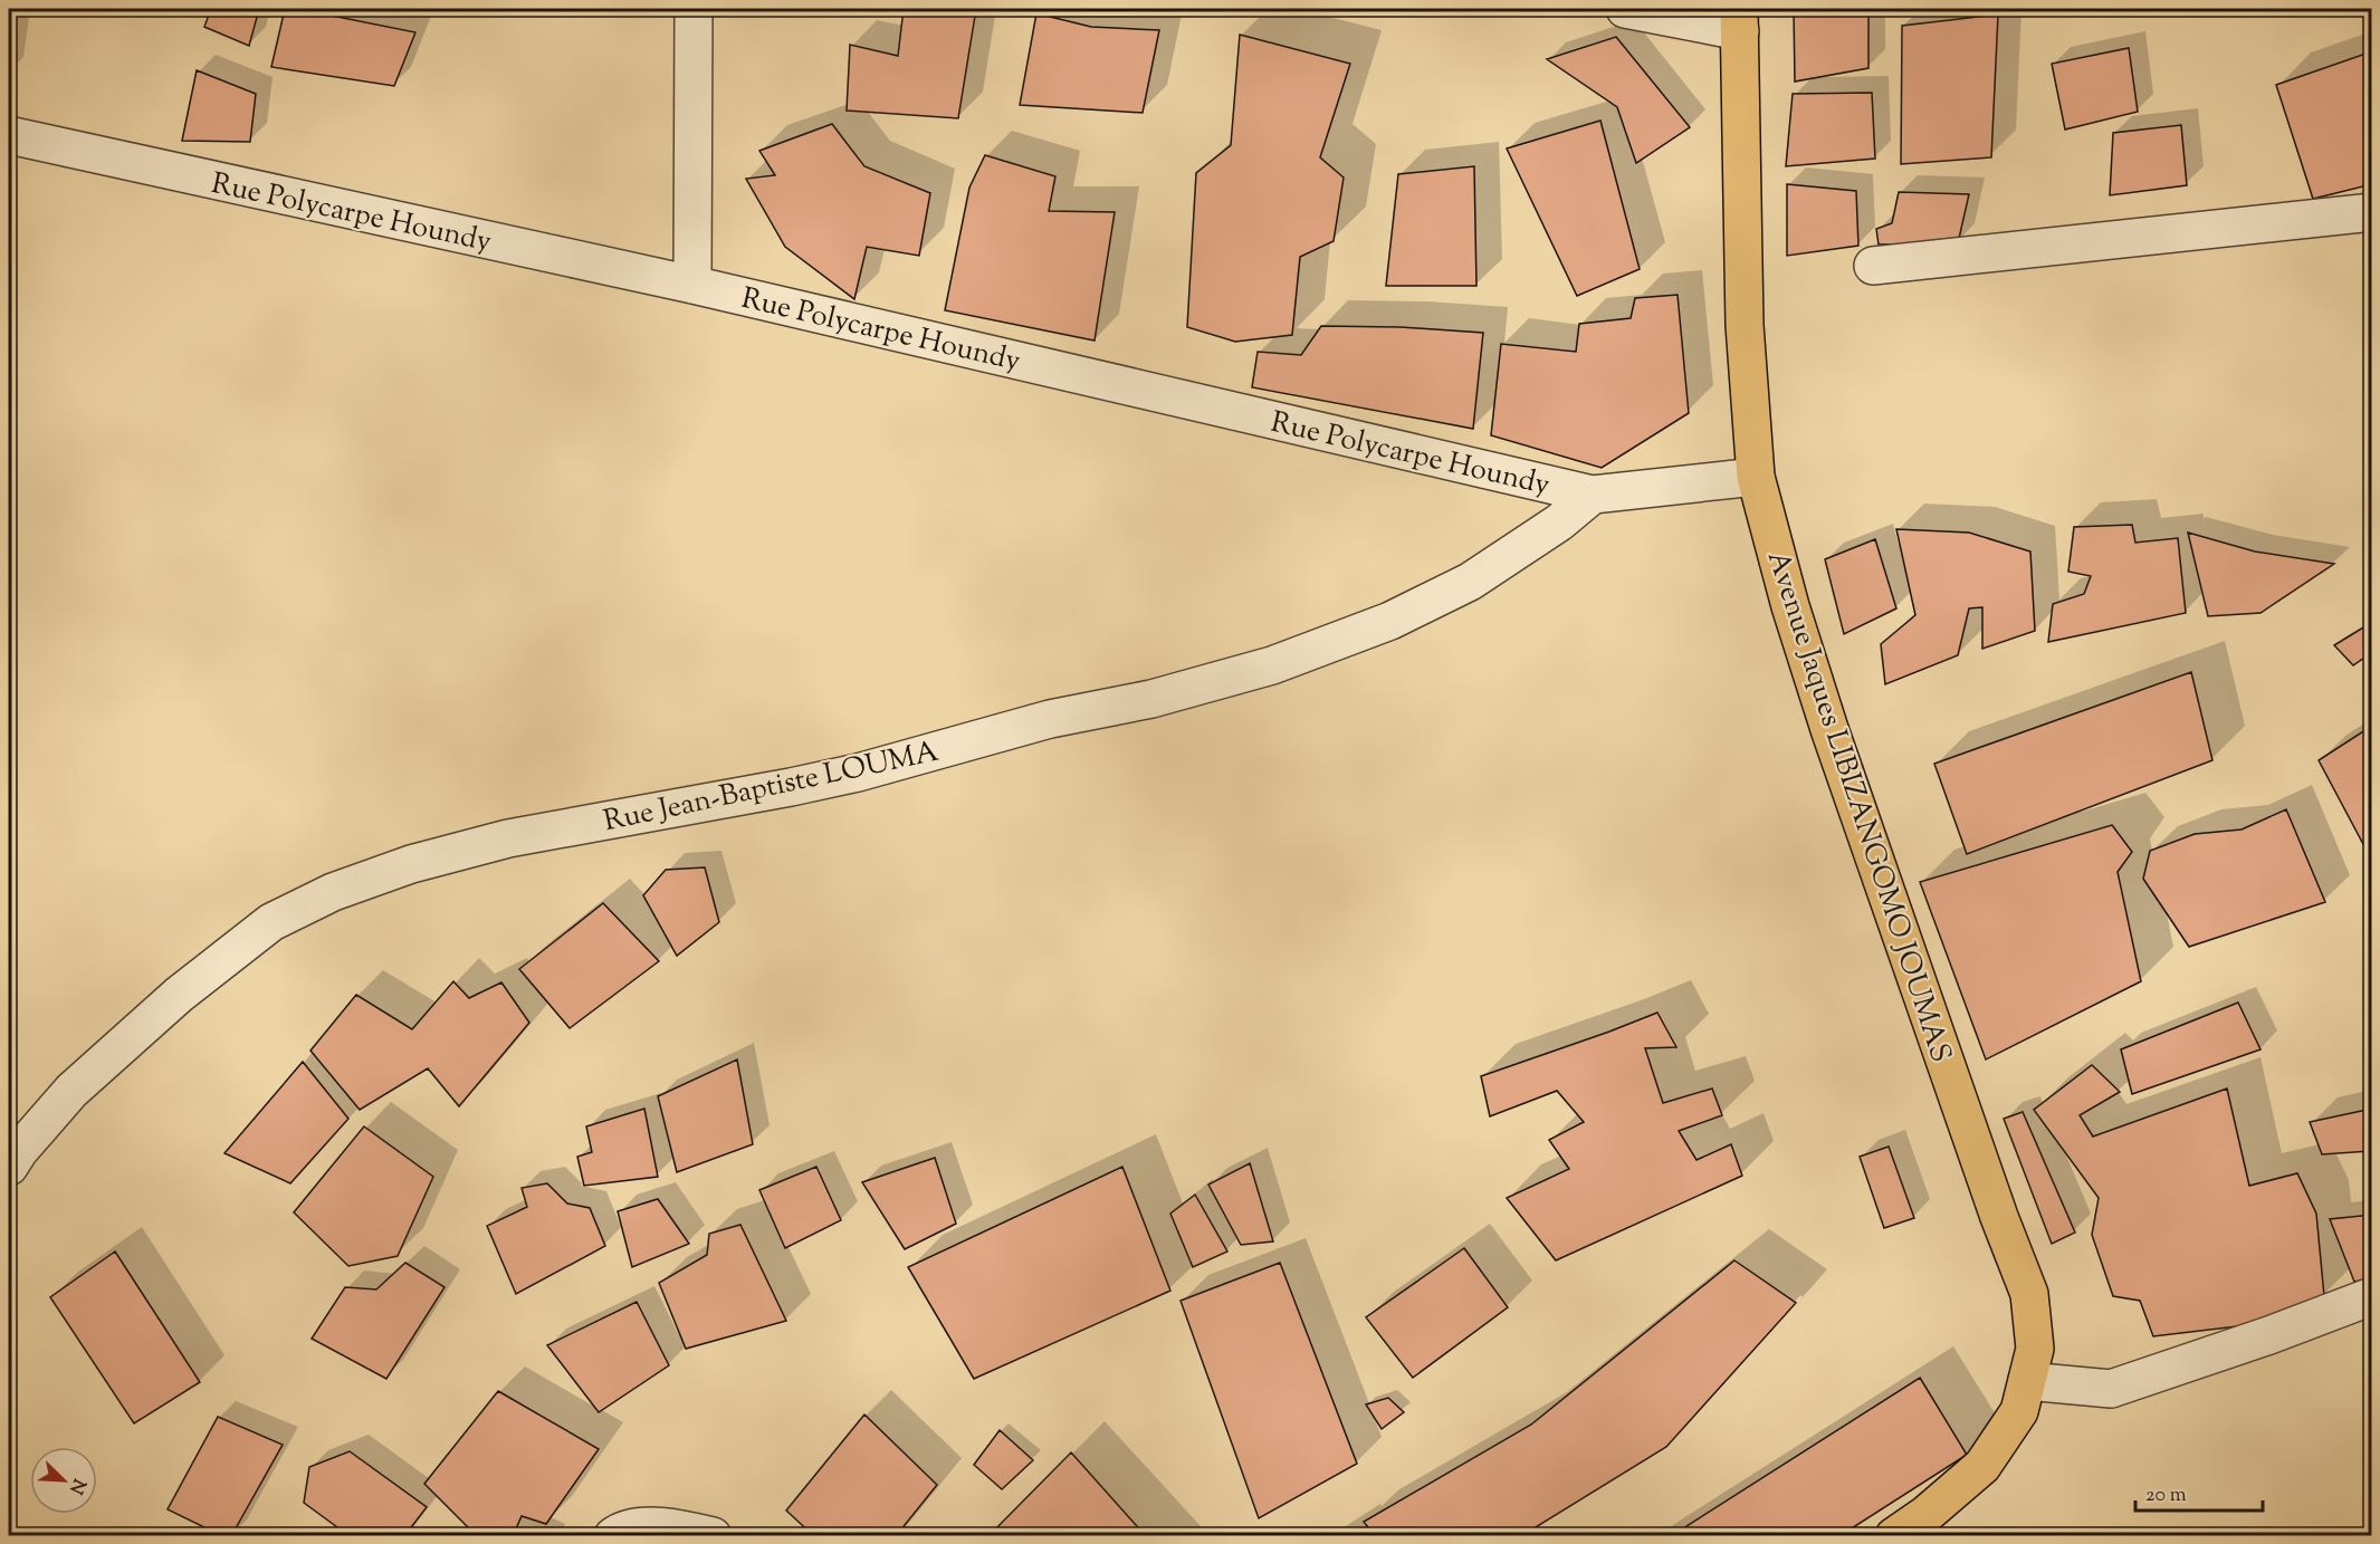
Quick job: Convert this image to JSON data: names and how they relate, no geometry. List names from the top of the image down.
{
  "streets": {
    "main road": ["Avenue Jaques LIBIZANGOMO JOUMAS"],
    "street": ["Rue Polycarpe Houndy", "Rue Jean-Baptiste LOUMA"]
  },
  "crossings": [
    ["Rue Polycarpe Houndy", "Rue Jean-Baptiste LOUMA"],
    ["Rue Polycarpe Houndy", "Avenue Jaques LIBIZANGOMO JOUMAS"]
  ],
  "scale_bar": "20 m",
  "north": "bottom right"
}
